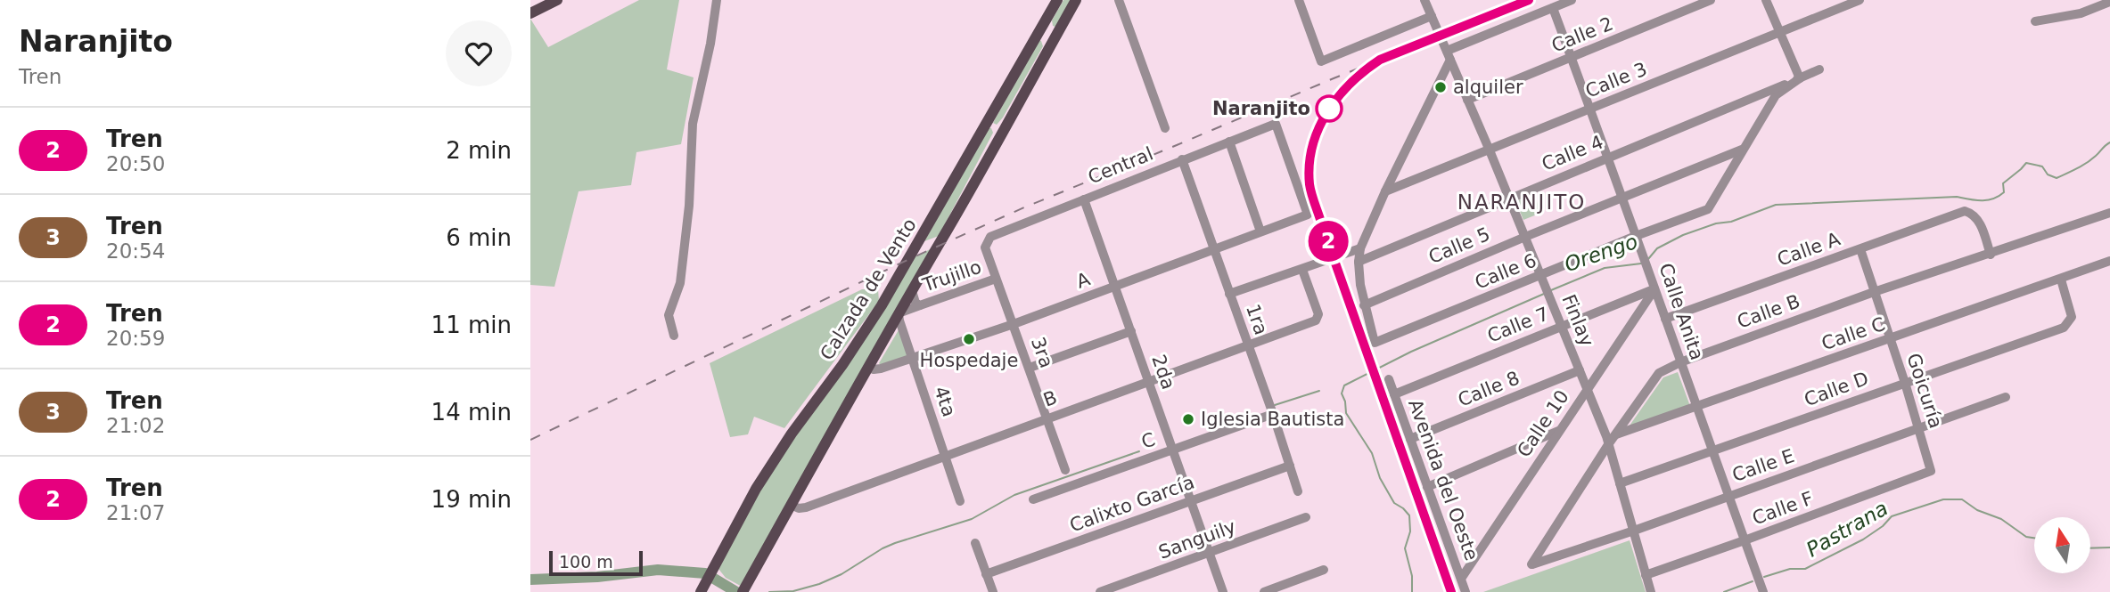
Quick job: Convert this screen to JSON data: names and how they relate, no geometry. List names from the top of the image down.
{
  "streets": {
    "main road": ["Calzada de Vento"],
    "street": [
      "Calle 2",
      "Calle 3",
      "Calle 4",
      "Central",
      "Calle 5",
      "Calle A",
      "Calle 6",
      "Trujillo",
      "A",
      "Calle Anita",
      "Calle B",
      "1ra",
      "Finlay",
      "Calle 7",
      "Calle C",
      "3ra",
      "2da",
      "Calle 8",
      "Calle D",
      "Goicuría",
      "B",
      "4ta",
      "Calle 10",
      "C",
      "Calle E",
      "Avenida del Oeste",
      "Calixto García",
      "Calle F",
      "Sanguily"
    ]
  },
  "crossings": [
    ["Calle 2", "Calle Anita"],
    ["Calle 2", "Finlay"],
    ["Calle 3", "Calle Anita"],
    ["Calle 3", "Finlay"],
    ["Calle 4", "Calle 6"],
    ["Calle 4", "Calle Anita"],
    ["Calle 4", "Finlay"],
    ["Central", "A"],
    ["Central", "1ra"],
    ["Central", "3ra"],
    ["Central", "2da"],
    ["Calle 5", "Calle 6"],
    ["Calle 5", "Calle Anita"],
    ["Calle 5", "Finlay"],
    ["Calle A", "Calle Anita"],
    ["Calle A", "Calle B"],
    ["Calle A", "Goicuría"],
    ["Calle 6", "Calle Anita"],
    ["Calle 6", "Finlay"],
    ["Trujillo", "Calzada de Vento"],
    ["Trujillo", "3ra"],
    ["Trujillo", "4ta"],
    ["A", "Calzada de Vento"],
    ["A", "1ra"],
    ["A", "3ra"],
    ["A", "2da"],
    ["A", "4ta"],
    ["Calzada de Vento", "B"],
    ["Calzada de Vento", "4ta"],
    ["Calle Anita", "Calle B"],
    ["Calle Anita", "Calle 7"],
    ["Calle Anita", "Calle C"],
    ["Calle Anita", "Calle D"],
    ["Calle Anita", "Calle 10"],
    ["Calle Anita", "Calle E"],
    ["Calle Anita", "Calle F"],
    ["Calle B", "Finlay"],
    ["Calle B", "Calle C"],
    ["Calle B", "Goicuría"],
    ["Calle B", "Calle E"],
    ["1ra", "B"],
    ["1ra", "C"],
    ["1ra", "Calixto García"],
    ["Finlay", "Calle 7"],
    ["Finlay", "Calle C"],
    ["Finlay", "Calle 8"],
    ["Finlay", "Calle D"],
    ["Finlay", "Calle 10"],
    ["Finlay", "Calle E"],
    ["Finlay", "Calle F"],
    ["Calle 7", "Calle 10"],
    ["Calle 7", "Avenida del Oeste"],
    ["Calle C", "Calle D"],
    ["Calle C", "Goicuría"],
    ["3ra", "B"],
    ["2da", "B"],
    ["2da", "C"],
    ["2da", "Calixto García"],
    ["2da", "Sanguily"],
    ["Calle 8", "Avenida del Oeste"],
    ["Calle D", "Goicuría"],
    ["Goicuría", "Calle E"],
    ["Goicuría", "Calle F"],
    ["B", "4ta"],
    ["Calle 10", "Avenida del Oeste"]
  ],
  "districts": ["NARANJITO"],
  "water": ["Orengo", "Pastrana"],
  "places": [
    "alquiler",
    "Naranjito",
    "Hospedaje",
    "Iglesia Bautista"
  ],
  "scale_bar": "100 m",
  "north": "top",
  "page": {
    "heading": ["Naranjito", "Tren"],
    "on_map": "2",
    "list": [
      {
        "mark": "2",
        "name": "Tren",
        "note": "20:50",
        "value": "2 min"
      },
      {
        "mark": "3",
        "name": "Tren",
        "note": "20:54",
        "value": "6 min"
      },
      {
        "mark": "2",
        "name": "Tren",
        "note": "20:59",
        "value": "11 min"
      },
      {
        "mark": "3",
        "name": "Tren",
        "note": "21:02",
        "value": "14 min"
      },
      {
        "mark": "2",
        "name": "Tren",
        "note": "21:07",
        "value": "19 min"
      }
    ],
    "scale": "100 m"
  }
}
